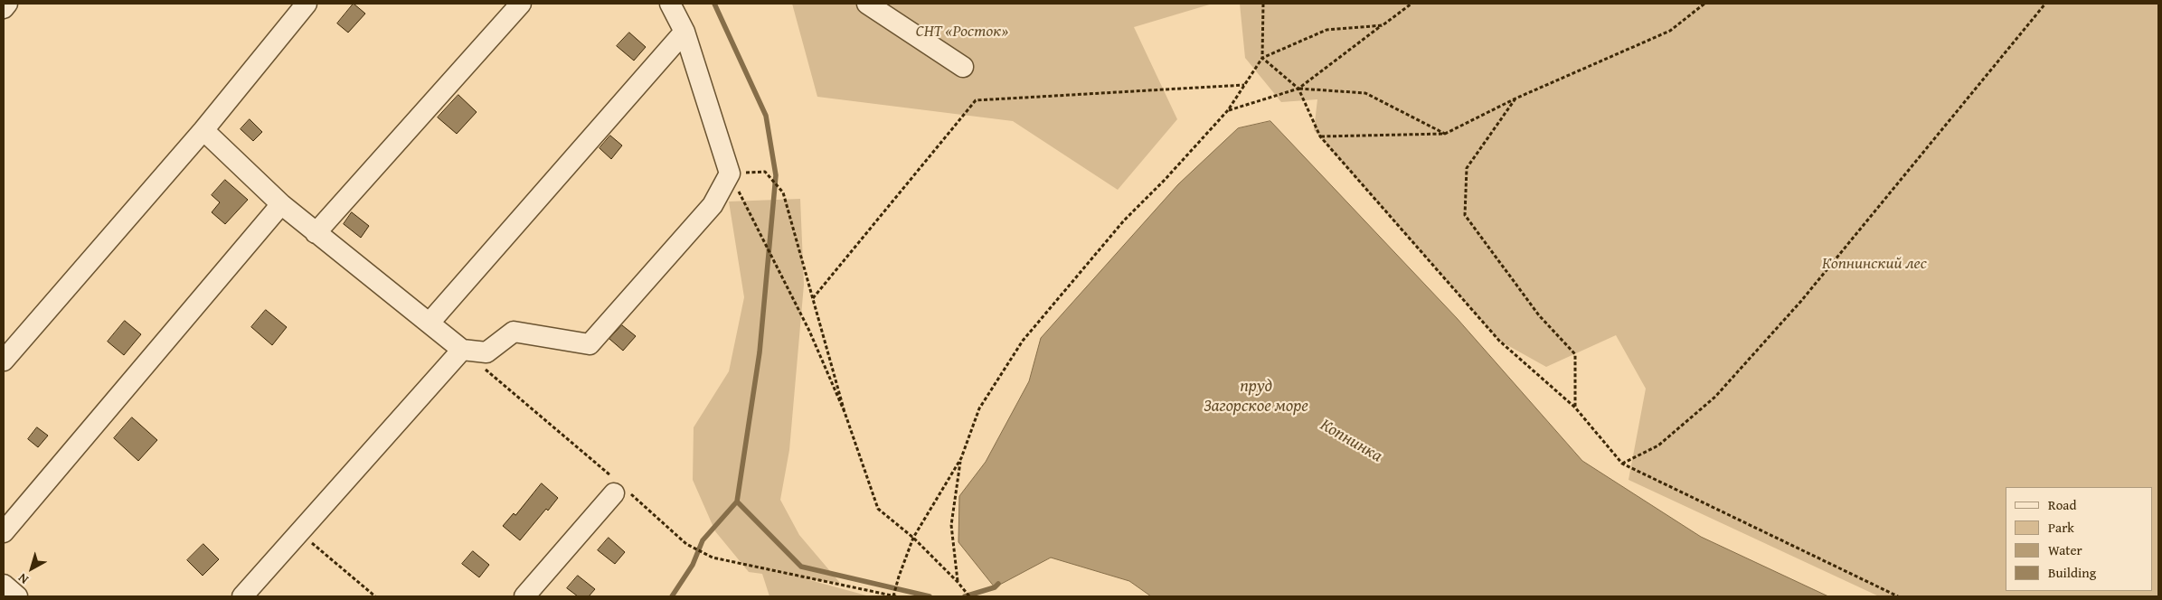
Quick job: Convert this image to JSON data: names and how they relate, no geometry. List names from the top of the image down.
{
  "water": ["пруд Загорское море", "Копнинка"],
  "parks": ["СНТ «Росток»", "Копнинский лес"],
  "legend": [
    "Road",
    "Park",
    "Water",
    "Building"
  ],
  "north": "bottom left"
}
